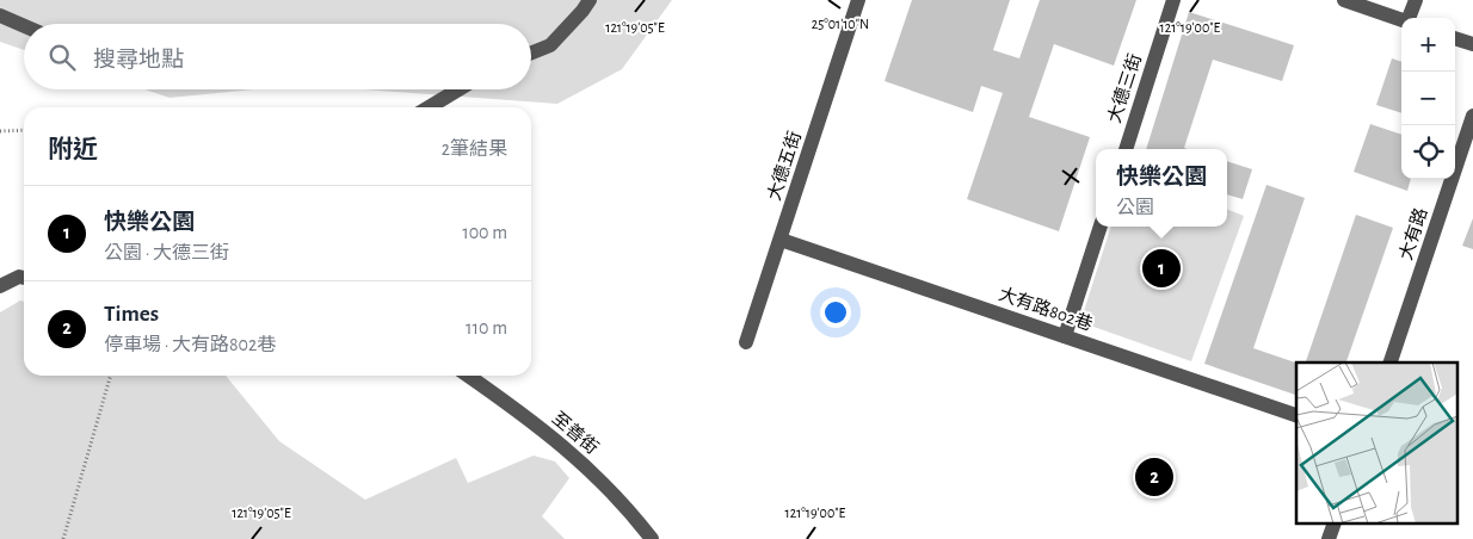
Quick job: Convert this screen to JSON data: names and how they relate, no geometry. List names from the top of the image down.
{
  "streets": {
    "street": [
      "大德三街",
      "大德五街",
      "大有路",
      "大有路802巷",
      "至善街"
    ]
  },
  "crossings": [
    ["大德五街", "大有路802巷"]
  ],
  "page": {
    "map_buttons": ["+", "−"],
    "search": "搜尋地點",
    "heading": ["附近", "2筆結果"],
    "popup": ["快樂公園", "公園"],
    "list": [
      {
        "mark": "1",
        "name": "快樂公園",
        "note": "公園 · 大德三街",
        "value": "100 m"
      },
      {
        "mark": "2",
        "name": "Times",
        "note": "停車場 · 大有路802巷",
        "value": "110 m"
      }
    ],
    "pins": ["1", "2"]
  },
  "coordinates": ["25°01'10\"N", "121°19'05\"E", "121°19'00\"E"]
}
